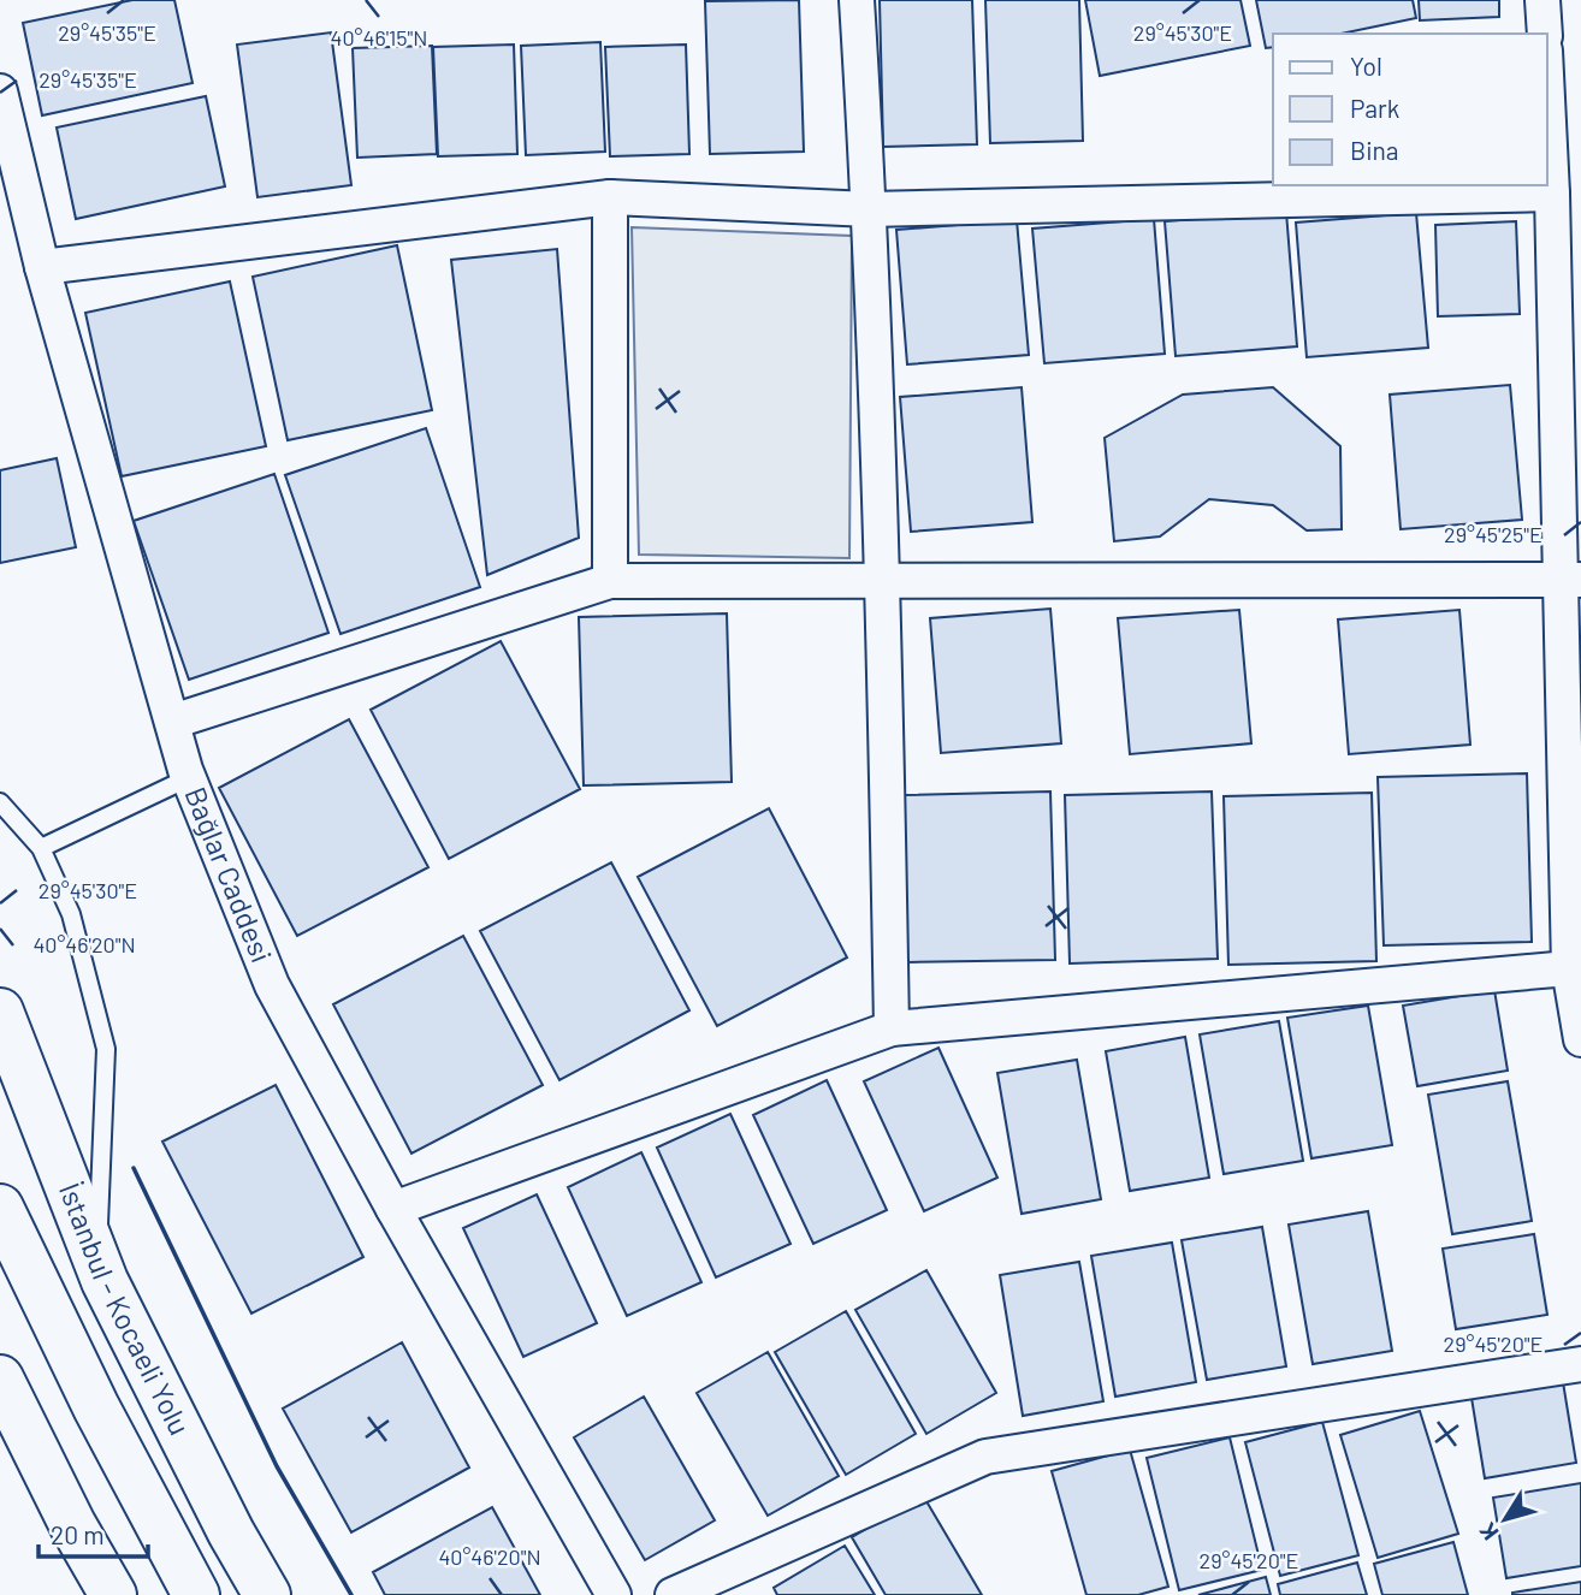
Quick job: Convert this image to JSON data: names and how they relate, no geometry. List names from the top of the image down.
{
  "streets": {
    "main road": ["İstanbul - Kocaeli Yolu"],
    "street": ["Bağlar Caddesi"]
  },
  "legend": ["Yol", "Park", "Bina"],
  "scale_bar": "20 m",
  "north": "bottom left",
  "coordinates": [
    "29°45'35\"E",
    "29°45'30\"E",
    "40°46'15\"N",
    "29°45'25\"E",
    "40°46'20\"N",
    "29°45'20\"E"
  ]
}
